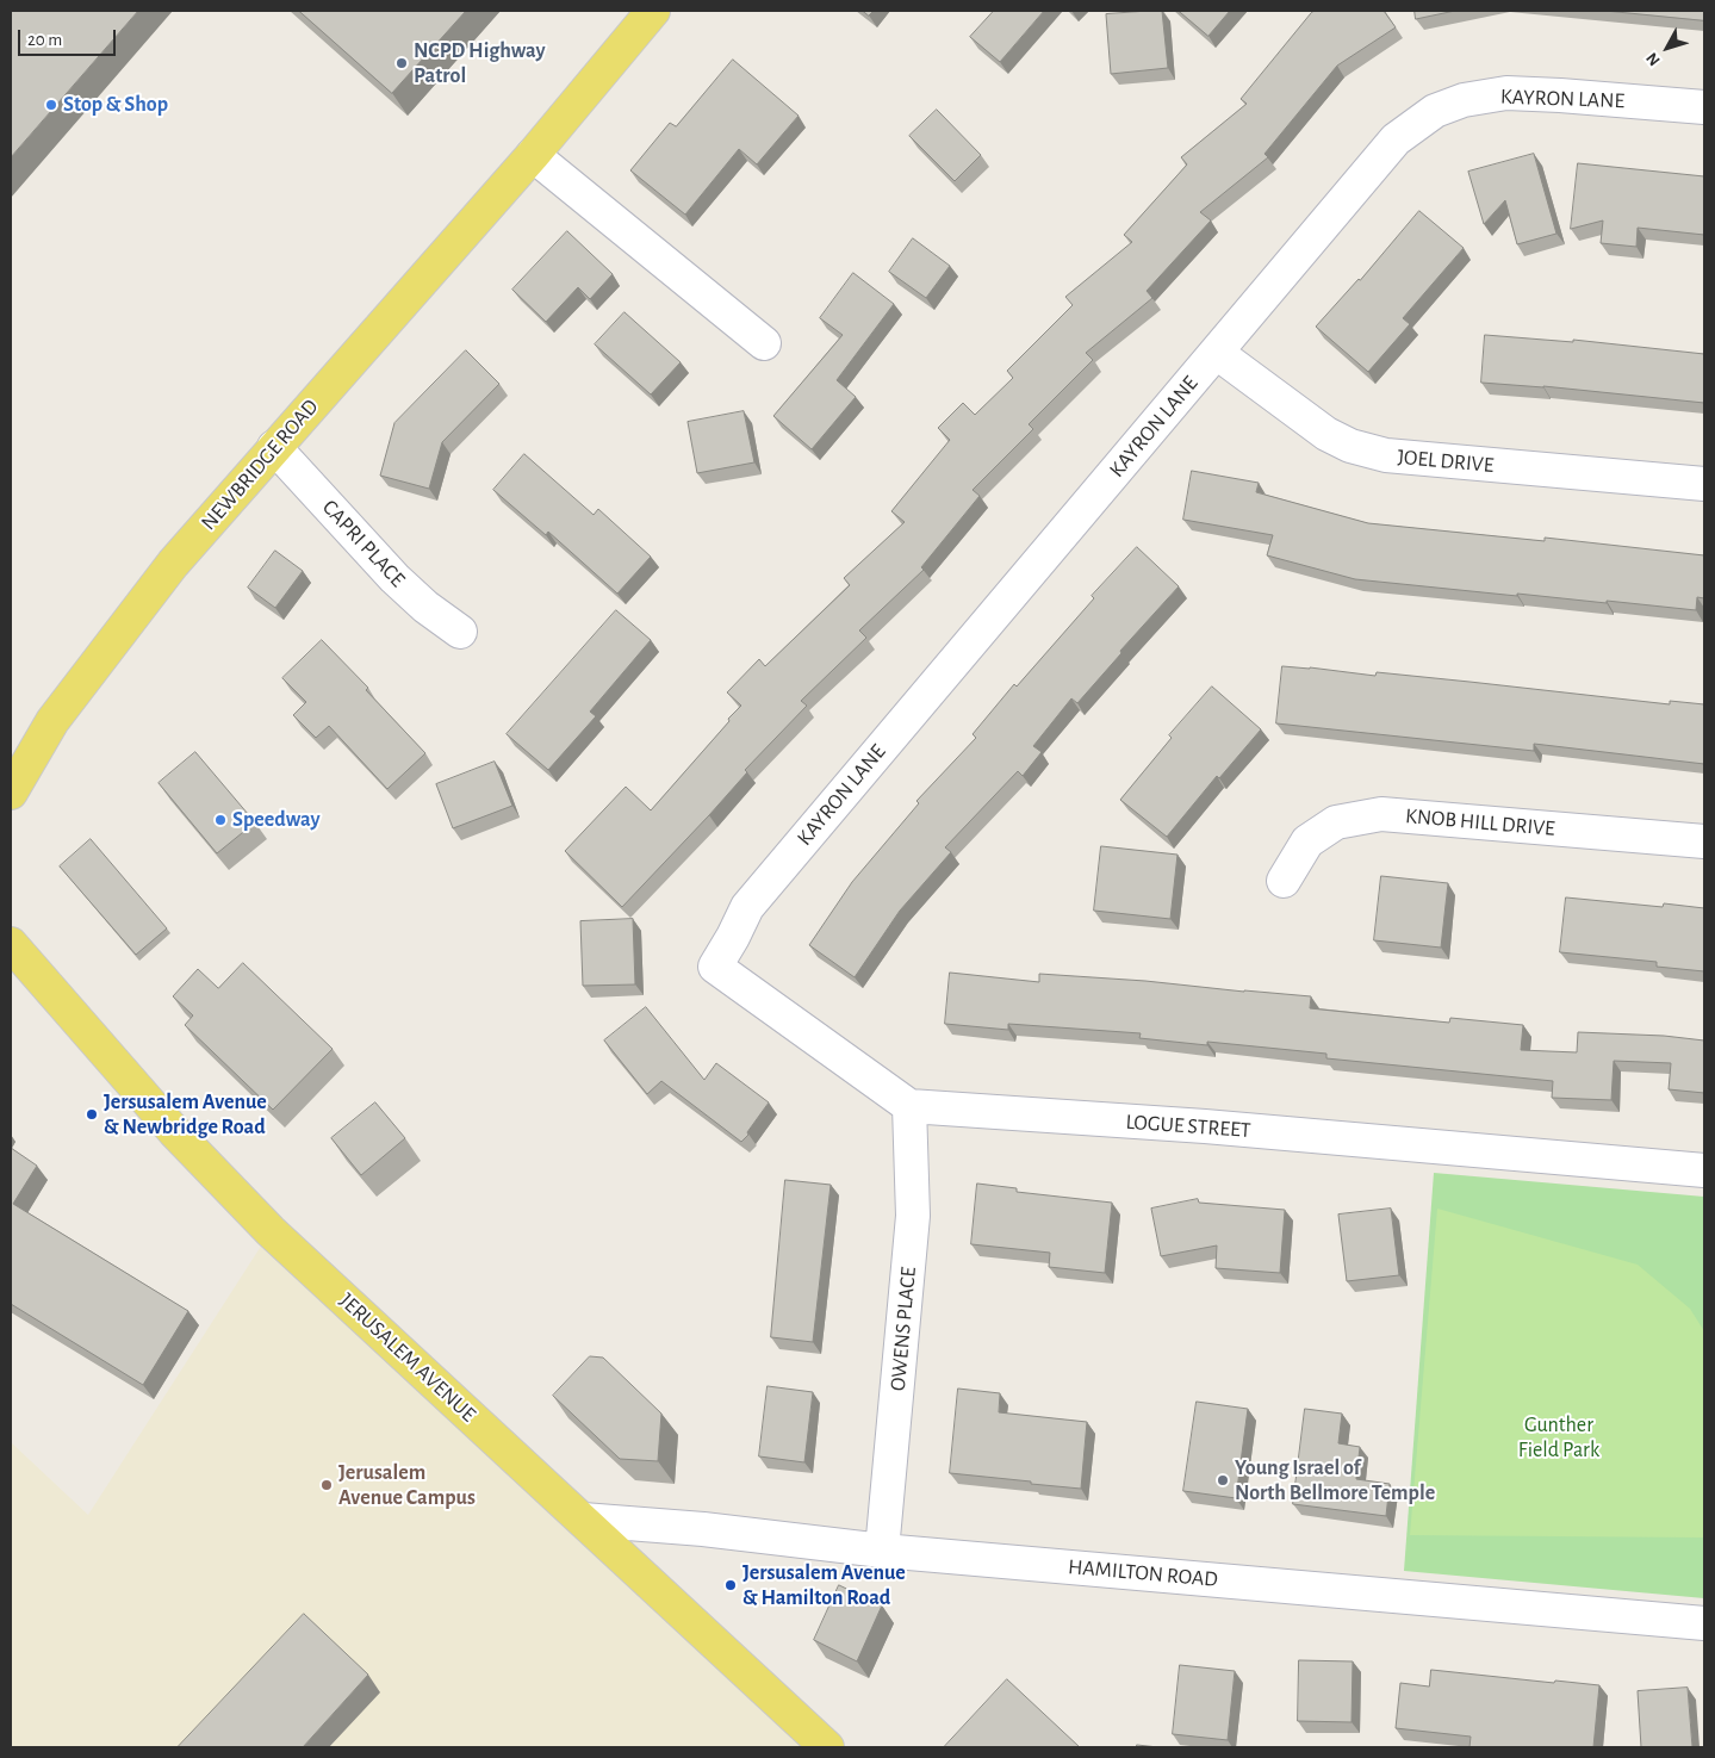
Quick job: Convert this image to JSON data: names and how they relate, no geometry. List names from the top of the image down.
{
  "streets": {
    "main road": ["NEWBRIDGE ROAD", "JERUSALEM AVENUE"],
    "street": [
      "KAYRON LANE",
      "JOEL DRIVE",
      "CAPRI PLACE",
      "KNOB HILL DRIVE",
      "LOGUE STREET",
      "OWENS PLACE",
      "HAMILTON ROAD"
    ]
  },
  "crossings": [
    ["KAYRON LANE", "JOEL DRIVE"],
    ["KAYRON LANE", "LOGUE STREET"],
    ["KAYRON LANE", "OWENS PLACE"],
    ["NEWBRIDGE ROAD", "CAPRI PLACE"],
    ["LOGUE STREET", "OWENS PLACE"],
    ["OWENS PLACE", "HAMILTON ROAD"],
    ["JERUSALEM AVENUE", "HAMILTON ROAD"]
  ],
  "parks": ["Gunther Field Park"],
  "places": [
    "NCPD Highway Patrol",
    "Stop & Shop",
    "Speedway",
    "Jersusalem Avenue & Newbridge Road",
    "Young Israel of North Bellmore Temple",
    "Jerusalem Avenue Campus",
    "Jersusalem Avenue & Hamilton Road"
  ],
  "scale_bar": "20 m",
  "north": "bottom left"
}
